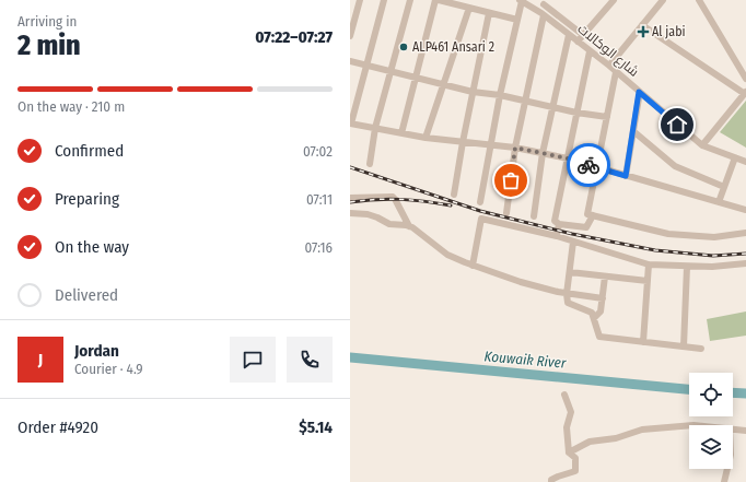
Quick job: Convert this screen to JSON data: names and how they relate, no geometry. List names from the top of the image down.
{
  "streets": {
    "street": ["شارع الوكالات"]
  },
  "water": ["Kouwaik River"],
  "places": {
    "health": ["Al jabi"],
    "other": ["ALP461 Ansari 2"]
  },
  "page": {
    "heading": ["2 min", "Arriving in", "07:22–07:27"],
    "panel": [
      "Jordan",
      "Courier · 4.9",
      "Order #4920",
      "$5.14"
    ],
    "bar": "On the way · 210 m",
    "list": [
      ["Confirmed", "07:02"],
      ["Preparing", "07:11"],
      ["On the way", "07:16"],
      "Delivered"
    ],
    "round": "J"
  }
}
